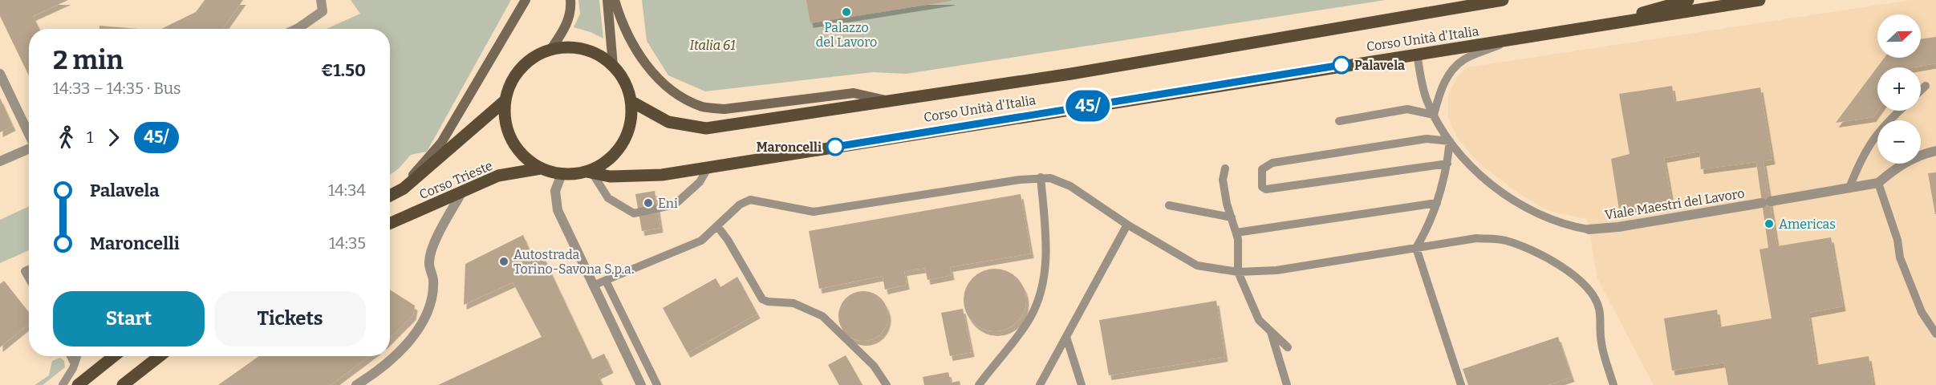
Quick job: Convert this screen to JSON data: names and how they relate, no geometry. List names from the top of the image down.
{
  "streets": {
    "main road": ["Corso Unità d'Italia", "Corso Trieste"],
    "street": ["Viale Maestri del Lavoro"]
  },
  "crossings": [
    ["Corso Unità d'Italia", "Corso Trieste"],
    ["Corso Unità d'Italia", "Viale Maestri del Lavoro"]
  ],
  "parks": ["Italia 61"],
  "places": [
    "Palazzo del Lavoro",
    "Palavela",
    "Maroncelli",
    "Eni",
    "Americas",
    "Autostrada Torino-Savona S.p.a."
  ],
  "lines": ["bus line 45/"],
  "north": "right",
  "page": {
    "on_map": "45/",
    "map_buttons": ["+", "−"],
    "heading": ["2 min", "14:33 – 14:35 · Bus", "€1.50"],
    "legs": ["1", "45/"],
    "list": [
      {
        "name": "Palavela",
        "value": "14:34"
      },
      {
        "name": "Maroncelli",
        "value": "14:35"
      }
    ],
    "buttons": ["Start", "Tickets"]
  }
}
